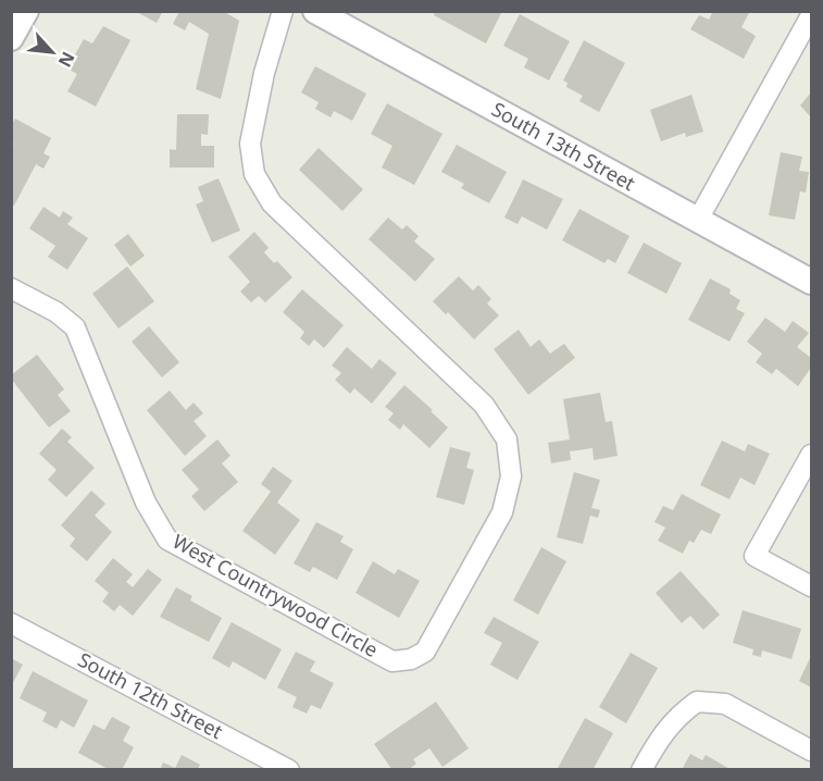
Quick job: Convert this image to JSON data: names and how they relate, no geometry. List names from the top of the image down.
{
  "streets": {
    "street": ["South 13th Street", "West Countrywood Circle", "South 12th Street"]
  },
  "north": "bottom right"
}
